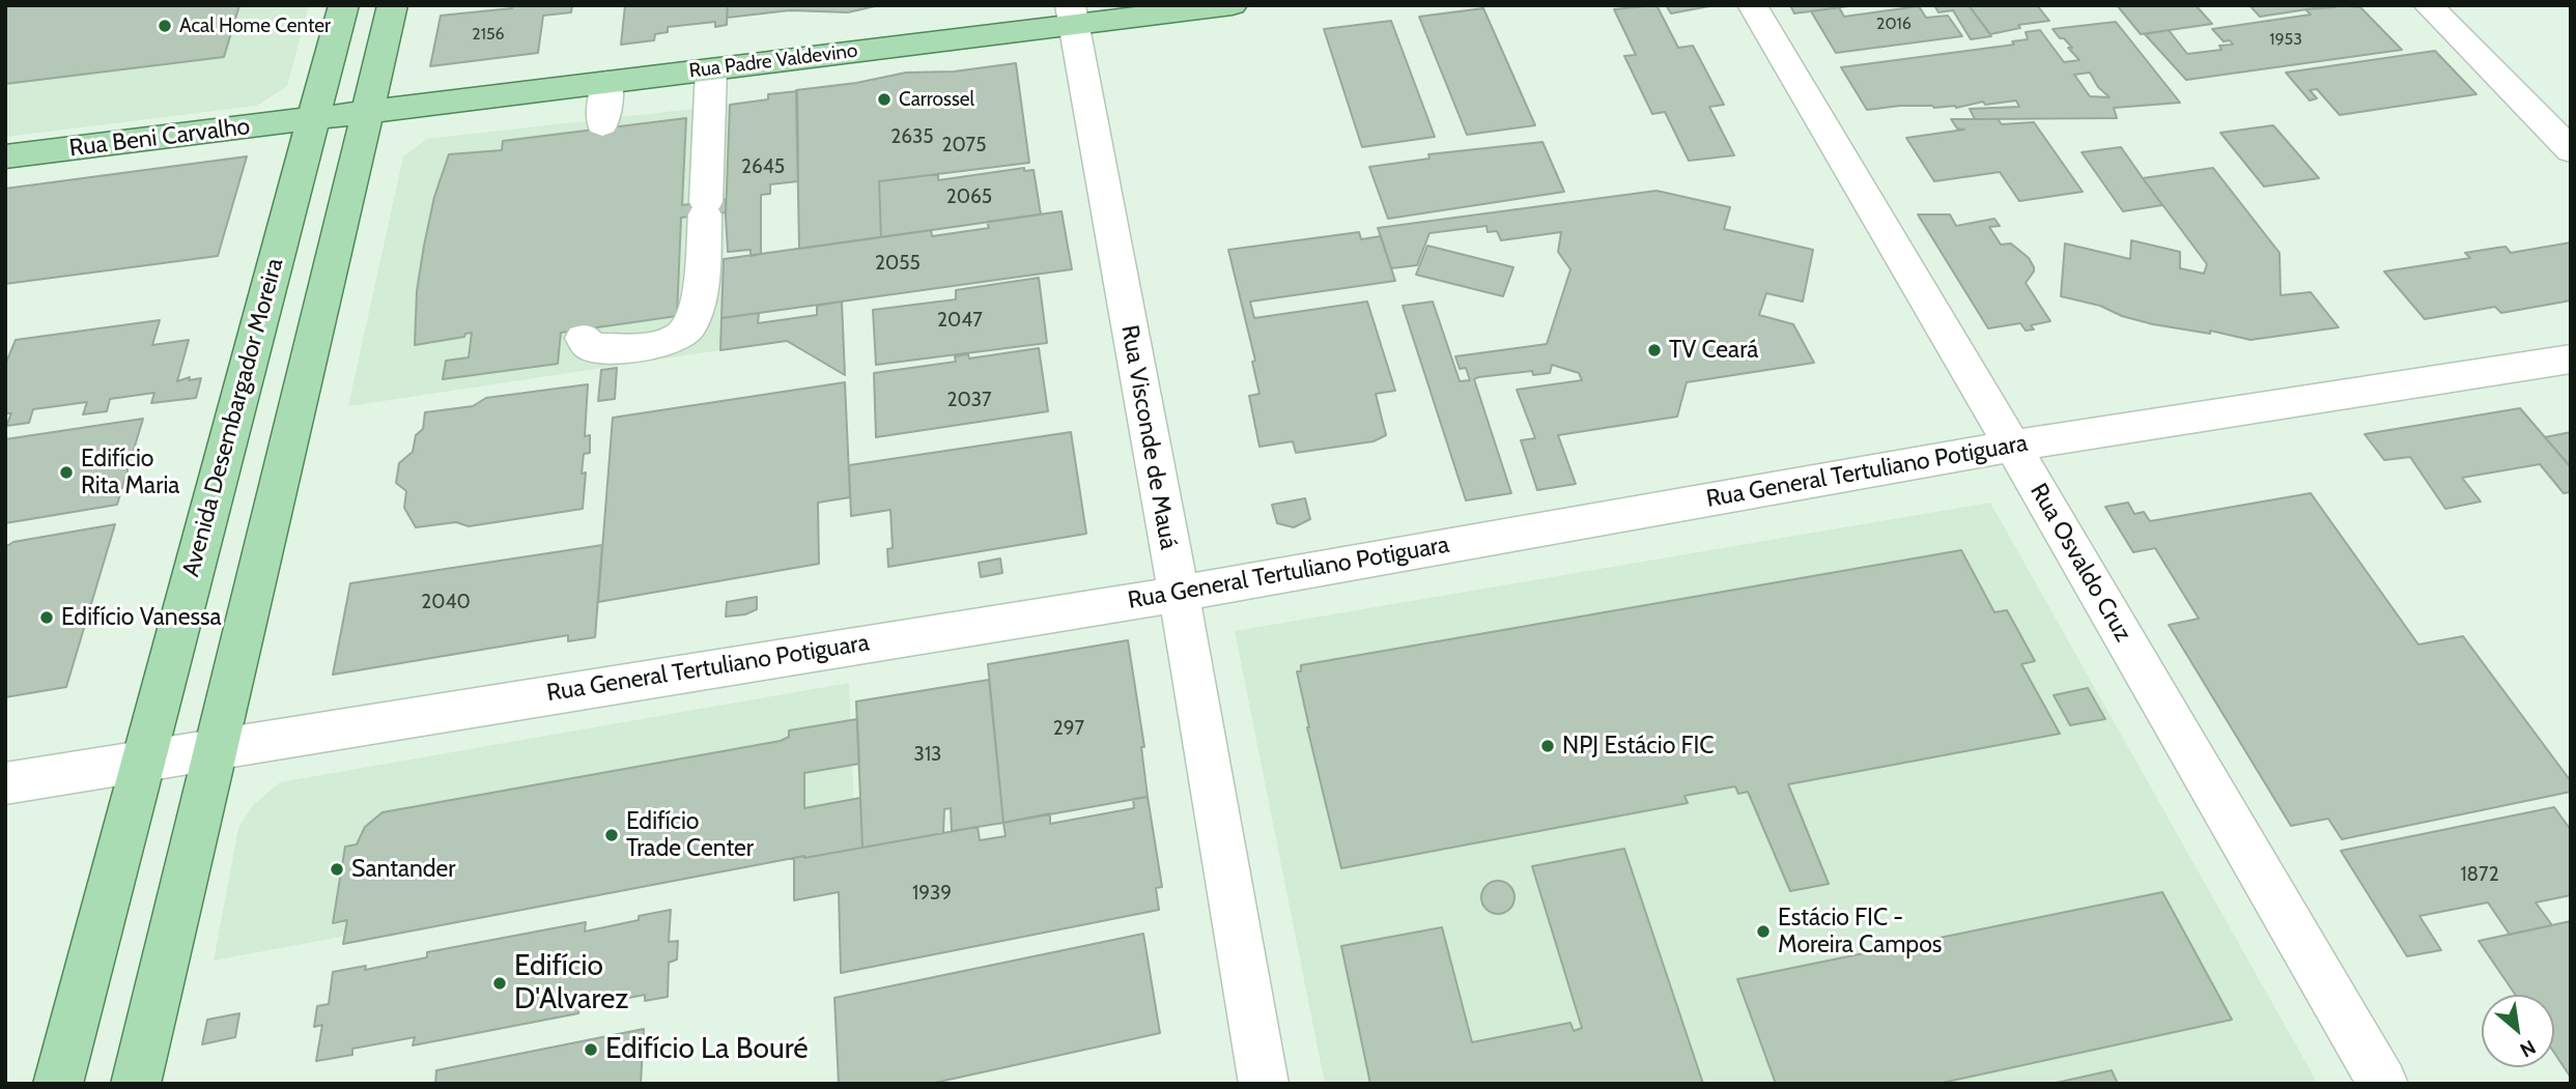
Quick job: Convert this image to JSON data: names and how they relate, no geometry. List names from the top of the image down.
{
  "streets": {
    "main road": ["Rua Padre Valdevino", "Rua Beni Carvalho", "Avenida Desembargador Moreira"],
    "street": ["Rua Visconde de Mauá", "Rua General Tertuliano Potiguara", "Rua Osvaldo Cruz"]
  },
  "crossings": [
    ["Rua Padre Valdevino", "Rua Beni Carvalho"],
    ["Rua Padre Valdevino", "Avenida Desembargador Moreira"],
    ["Rua Padre Valdevino", "Rua Visconde de Mauá"],
    ["Rua Beni Carvalho", "Avenida Desembargador Moreira"],
    ["Avenida Desembargador Moreira", "Rua General Tertuliano Potiguara"],
    ["Rua Visconde de Mauá", "Rua General Tertuliano Potiguara"],
    ["Rua General Tertuliano Potiguara", "Rua Osvaldo Cruz"]
  ],
  "places": [
    "Acal Home Center",
    "Carrossel",
    "TV Ceará",
    "Edifício Rita Maria",
    "Edifício Vanessa",
    "NPJ Estácio FIC",
    "Edifício Trade Center",
    "Santander",
    "Estácio FIC - Moreira Campos",
    "Edifício D'Alvarez",
    "Edifício La Bouré"
  ],
  "house_numbers": [
    "2016",
    "2156",
    "1953",
    "2635",
    "2075",
    "2645",
    "2065",
    "2055",
    "2047",
    "2037",
    "2040",
    "297",
    "313",
    "1872",
    "1939"
  ],
  "north": "bottom right"
}
